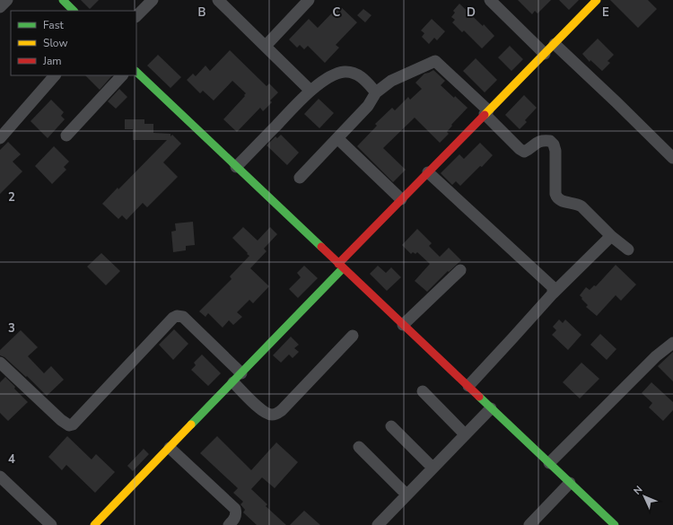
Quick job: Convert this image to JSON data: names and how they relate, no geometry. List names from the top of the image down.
{
  "legend": ["Fast", "Slow", "Jam"],
  "north": "top left",
  "grid": {
    "columns": [
      "B",
      "C",
      "D",
      "E"
    ],
    "rows": ["2", "3", "4"]
  }
}
